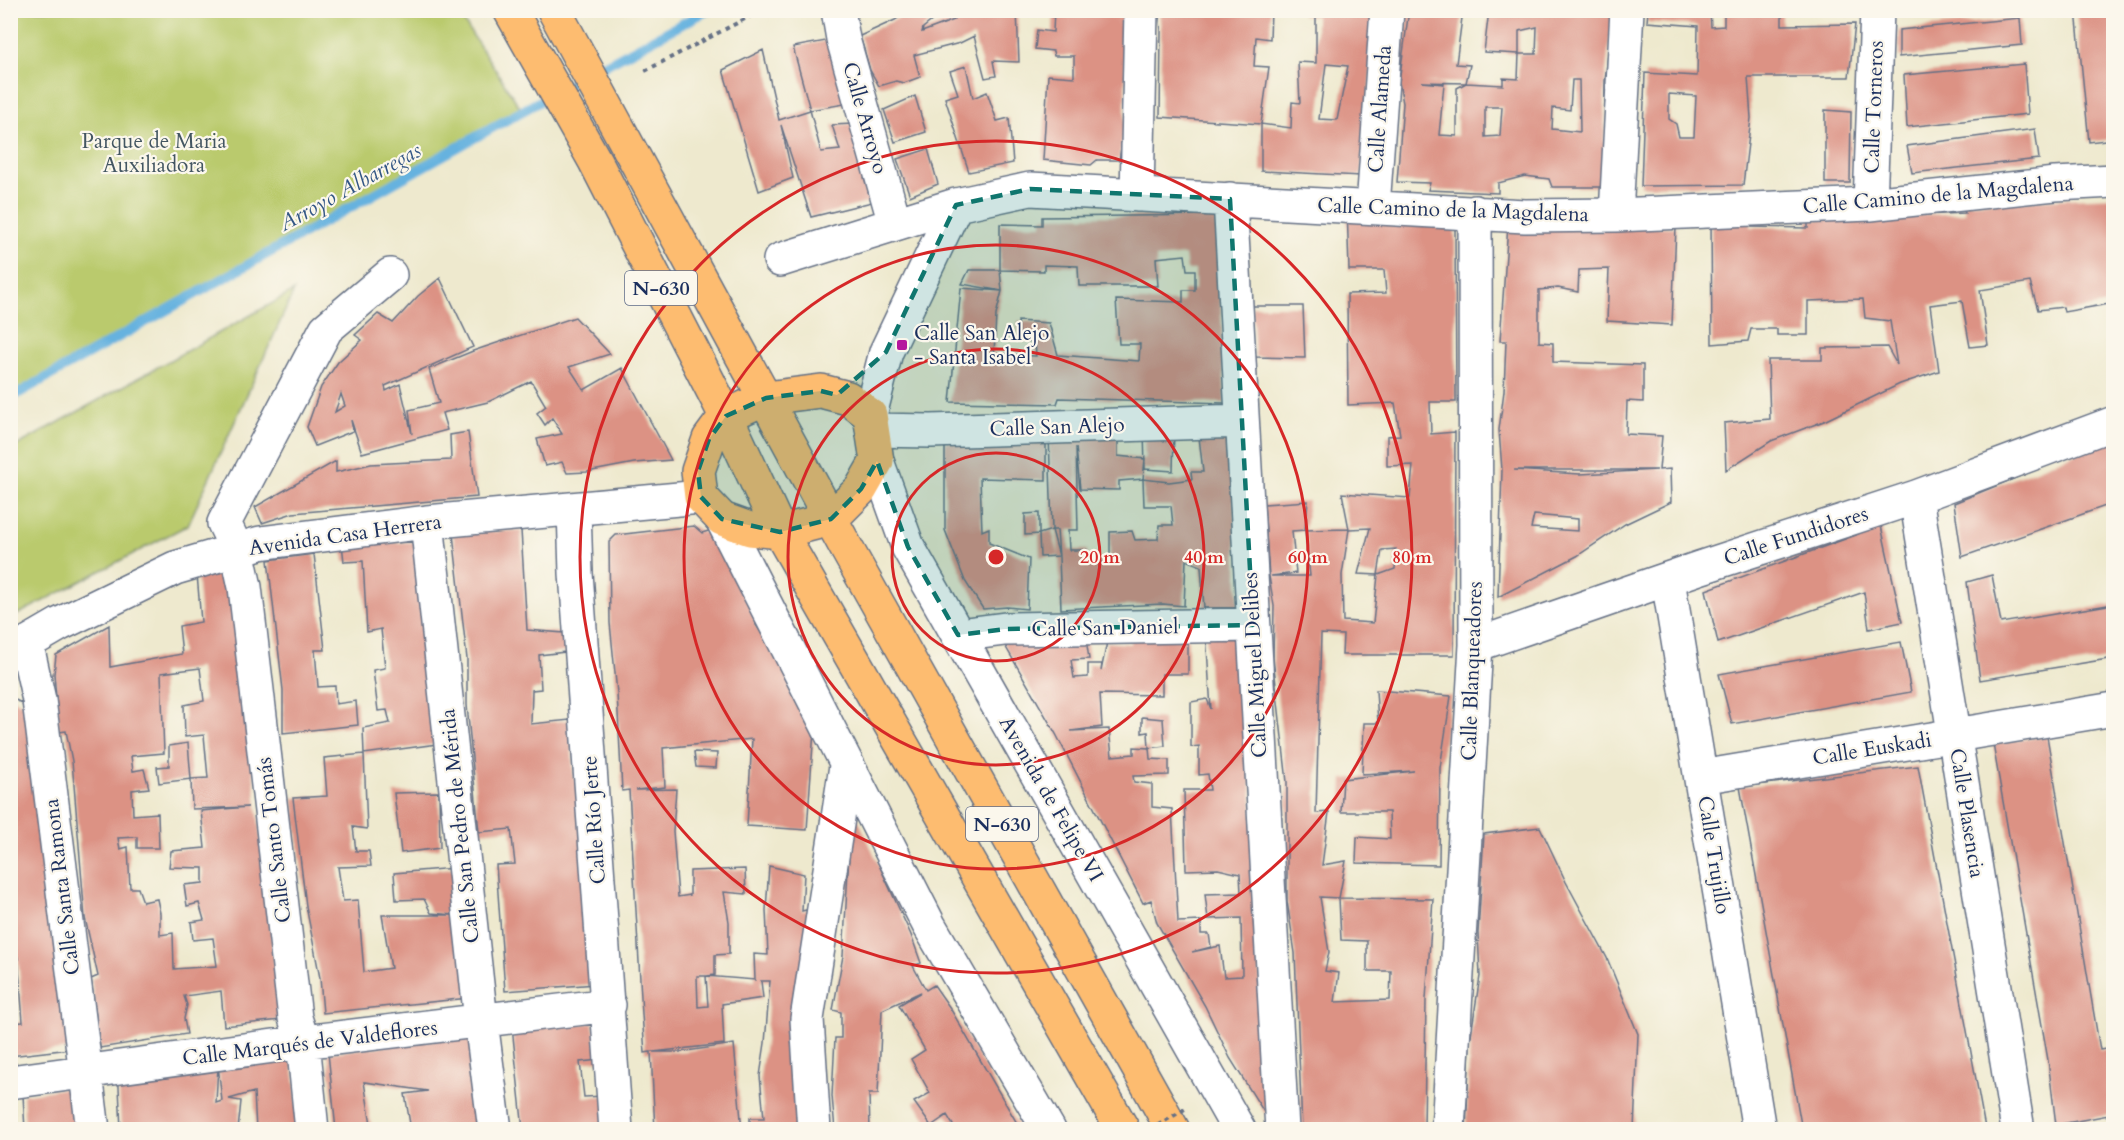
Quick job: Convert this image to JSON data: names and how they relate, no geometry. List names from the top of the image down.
{
  "streets": {
    "highway": ["N-630"],
    "street": [
      "Calle Torneros",
      "Calle Alameda",
      "Calle Arroyo",
      "Calle Camino de la Magdalena",
      "Calle San Alejo",
      "Avenida Casa Herrera",
      "Calle Fundidores",
      "Calle San Daniel",
      "Calle Miguel Delibes",
      "Calle Blanqueadores",
      "Calle Euskadi",
      "Avenida de Felipe VI",
      "Calle Plasencia",
      "Calle Río Jerte",
      "Calle San Pedro de Mérida",
      "Calle Santo Tomás",
      "Calle Trujillo",
      "Calle Santa Ramona",
      "Calle Marqués de Valdeflores"
    ]
  },
  "crossings": [
    ["Calle Torneros", "Calle Camino de la Magdalena"],
    ["Calle Alameda", "Calle Camino de la Magdalena"],
    ["Calle Arroyo", "Calle Camino de la Magdalena"],
    ["Calle Camino de la Magdalena", "Calle Miguel Delibes"],
    ["Calle Camino de la Magdalena", "Calle Blanqueadores"],
    ["Calle San Alejo", "Calle Miguel Delibes"],
    ["Calle San Alejo", "Avenida de Felipe VI"],
    ["Avenida Casa Herrera", "Calle Río Jerte"],
    ["Avenida Casa Herrera", "Calle San Pedro de Mérida"],
    ["Avenida Casa Herrera", "Calle Santo Tomás"],
    ["Avenida Casa Herrera", "Calle Santa Ramona"],
    ["Calle Fundidores", "Calle Blanqueadores"],
    ["Calle Fundidores", "Calle Plasencia"],
    ["Calle Fundidores", "Calle Trujillo"],
    ["Calle San Daniel", "Calle Miguel Delibes"],
    ["Calle San Daniel", "Avenida de Felipe VI"],
    ["Calle Euskadi", "Calle Plasencia"],
    ["Calle Euskadi", "Calle Trujillo"],
    ["Calle Río Jerte", "Calle Marqués de Valdeflores"],
    ["Calle San Pedro de Mérida", "Calle Marqués de Valdeflores"],
    ["Calle Santo Tomás", "Calle Marqués de Valdeflores"],
    ["Calle Santa Ramona", "Calle Marqués de Valdeflores"]
  ],
  "water": ["Arroyo Albarregas"],
  "parks": ["Parque de Maria Auxiliadora"],
  "places": {
    "transit": ["Calle San Alejo - Santa Isabel"]
  },
  "rings": [
    "20 m",
    "40 m",
    "60 m",
    "80 m"
  ]
}
